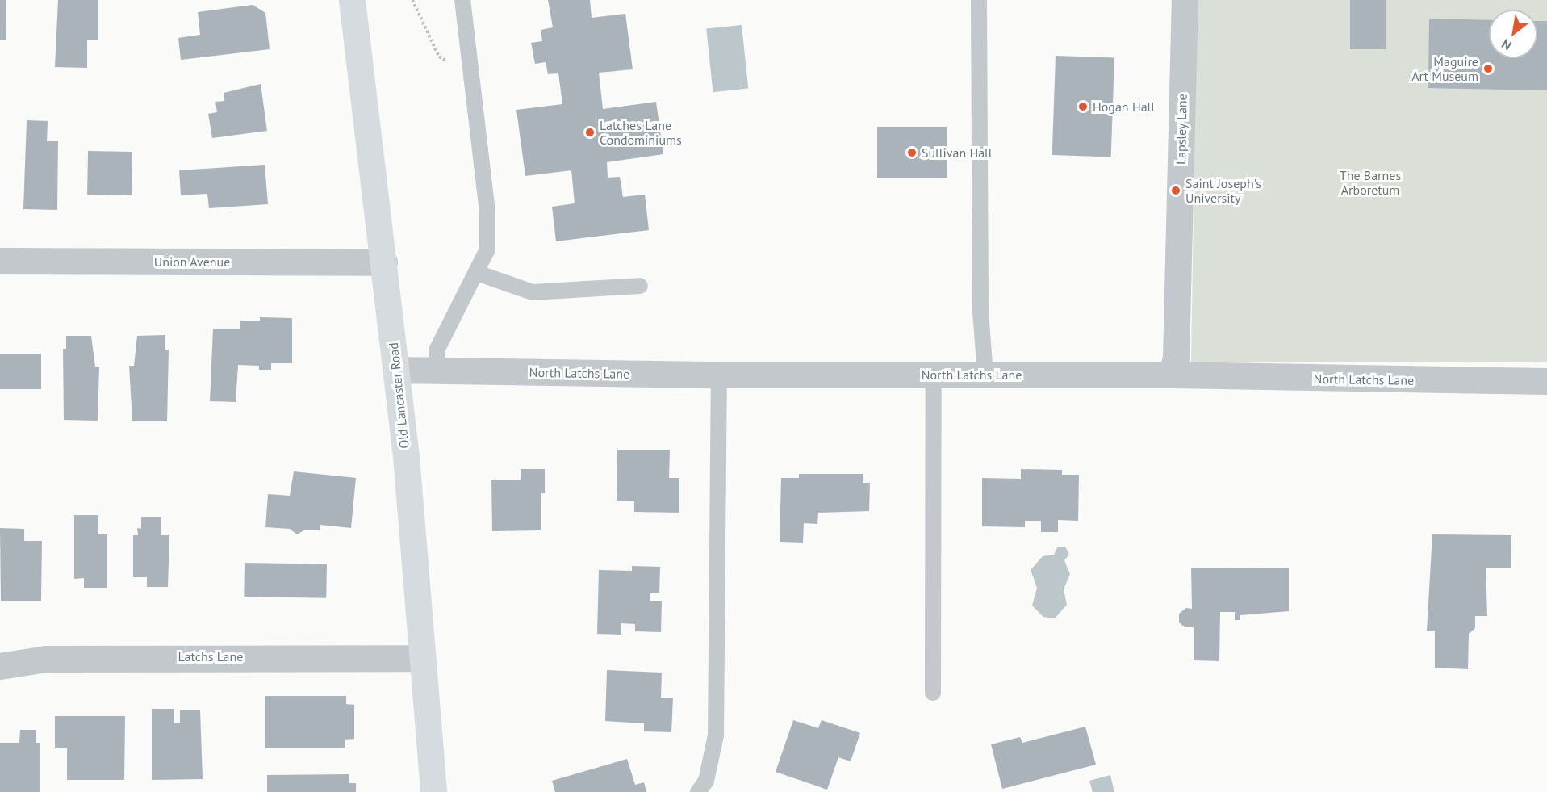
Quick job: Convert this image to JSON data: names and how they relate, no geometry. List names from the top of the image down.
{
  "streets": {
    "main road": ["Old Lancaster Road"],
    "street": [
      "Lapsley Lane",
      "Union Avenue",
      "North Latchs Lane",
      "Latchs Lane"
    ]
  },
  "crossings": [
    ["Lapsley Lane", "North Latchs Lane"],
    ["Union Avenue", "Old Lancaster Road"],
    ["North Latchs Lane", "Old Lancaster Road"],
    ["Old Lancaster Road", "Latchs Lane"]
  ],
  "parks": ["The Barnes Arboretum"],
  "places": [
    "Maguire Art Museum",
    "Hogan Hall",
    "Latches Lane Condominiums",
    "Sullivan Hall",
    "Saint Joseph's University"
  ],
  "north": "bottom left"
}
